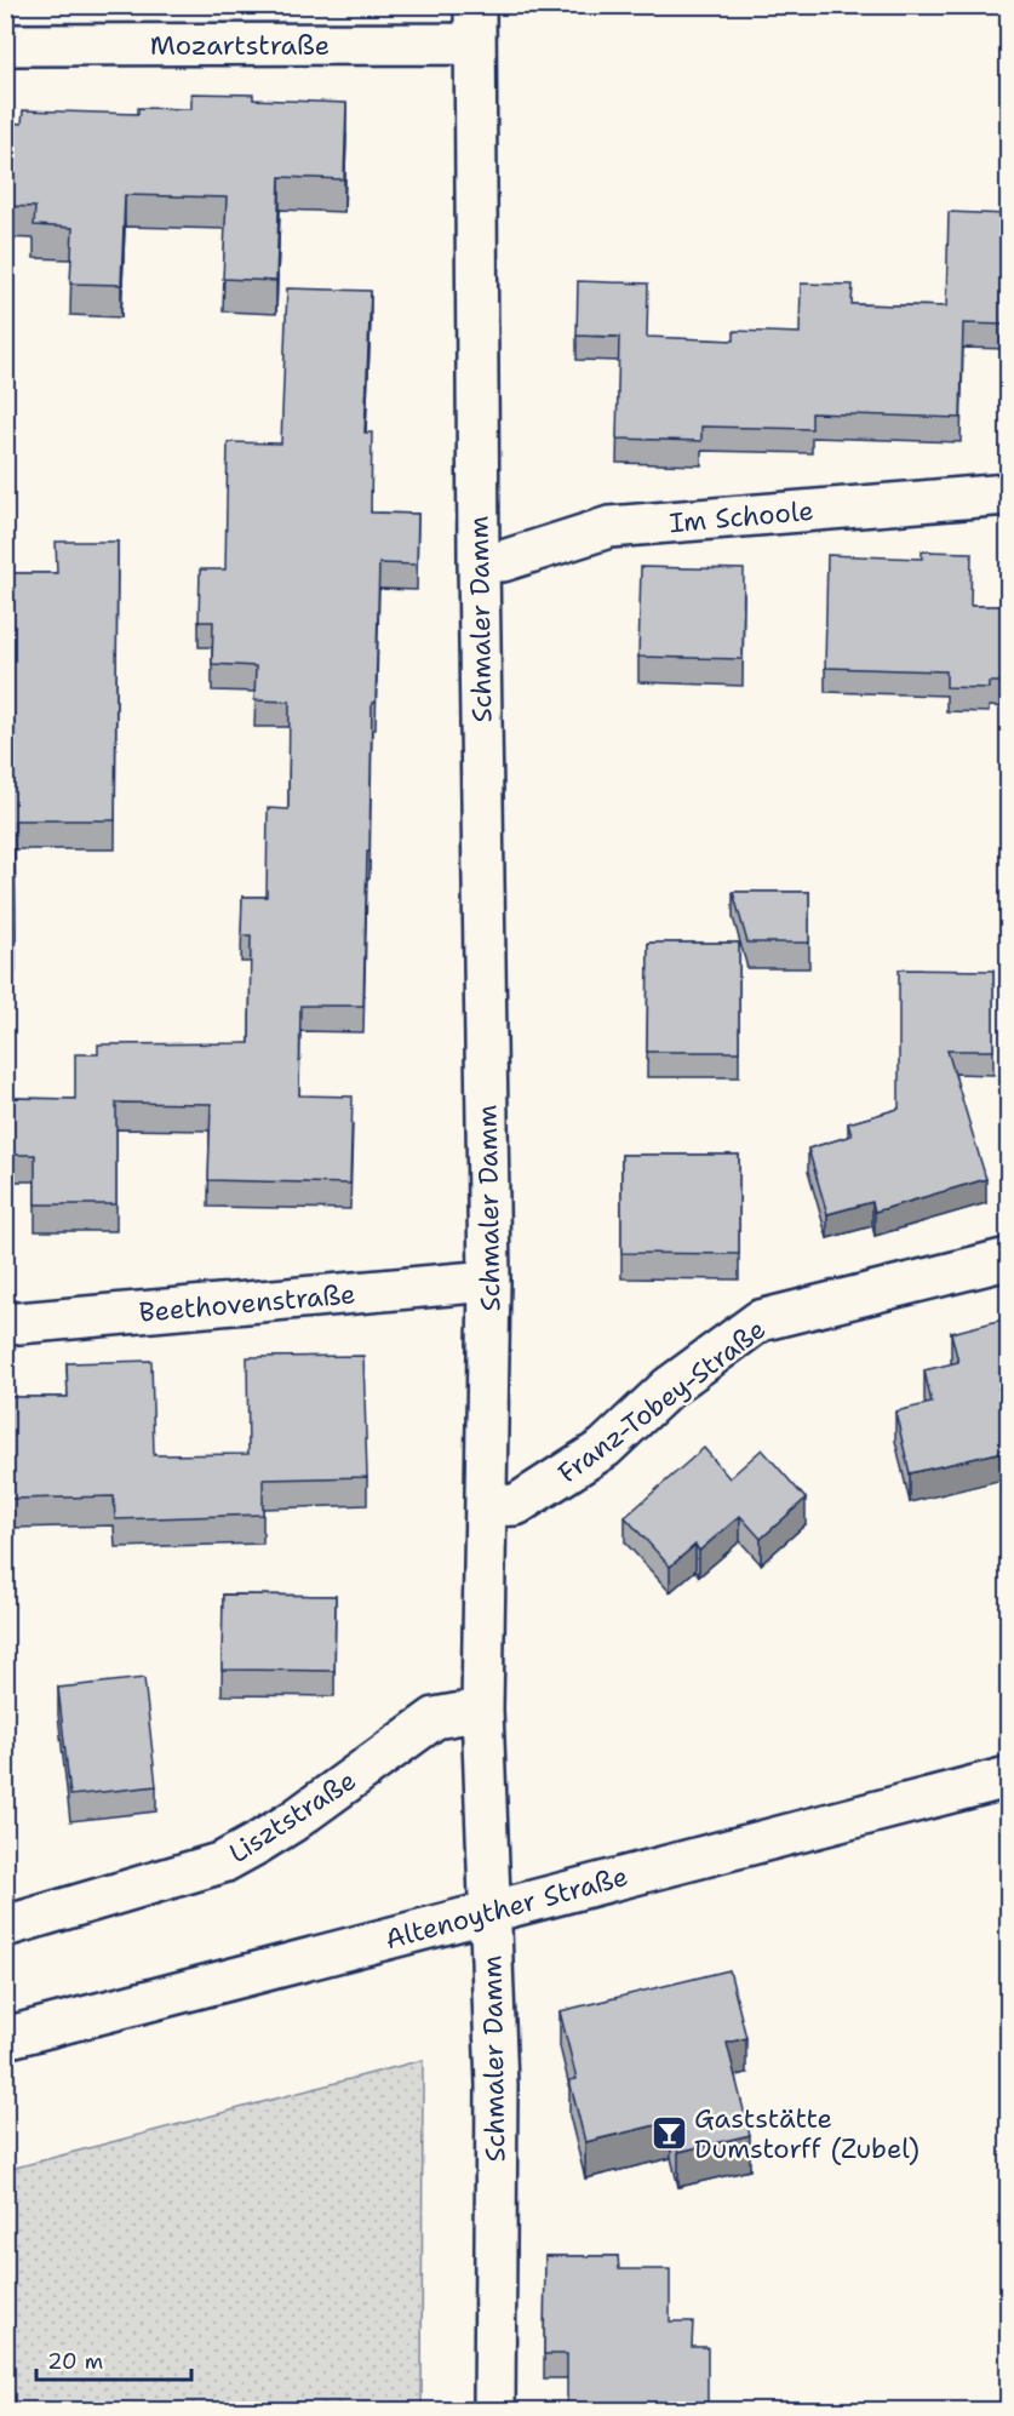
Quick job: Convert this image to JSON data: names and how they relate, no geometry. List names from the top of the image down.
{
  "streets": {
    "street": [
      "Mozartstraße",
      "Im Schoole",
      "Schmaler Damm",
      "Beethovenstraße",
      "Franz-Tobey-Straße",
      "Lisztstraße",
      "Altenoyther Straße"
    ]
  },
  "crossings": [
    ["Mozartstraße", "Schmaler Damm"],
    ["Im Schoole", "Schmaler Damm"],
    ["Schmaler Damm", "Beethovenstraße"],
    ["Schmaler Damm", "Franz-Tobey-Straße"],
    ["Schmaler Damm", "Lisztstraße"],
    ["Schmaler Damm", "Altenoyther Straße"]
  ],
  "places": {
    "bar": ["Gaststätte Dumstorff (Zubel)"]
  },
  "scale_bar": "20 m"
}
